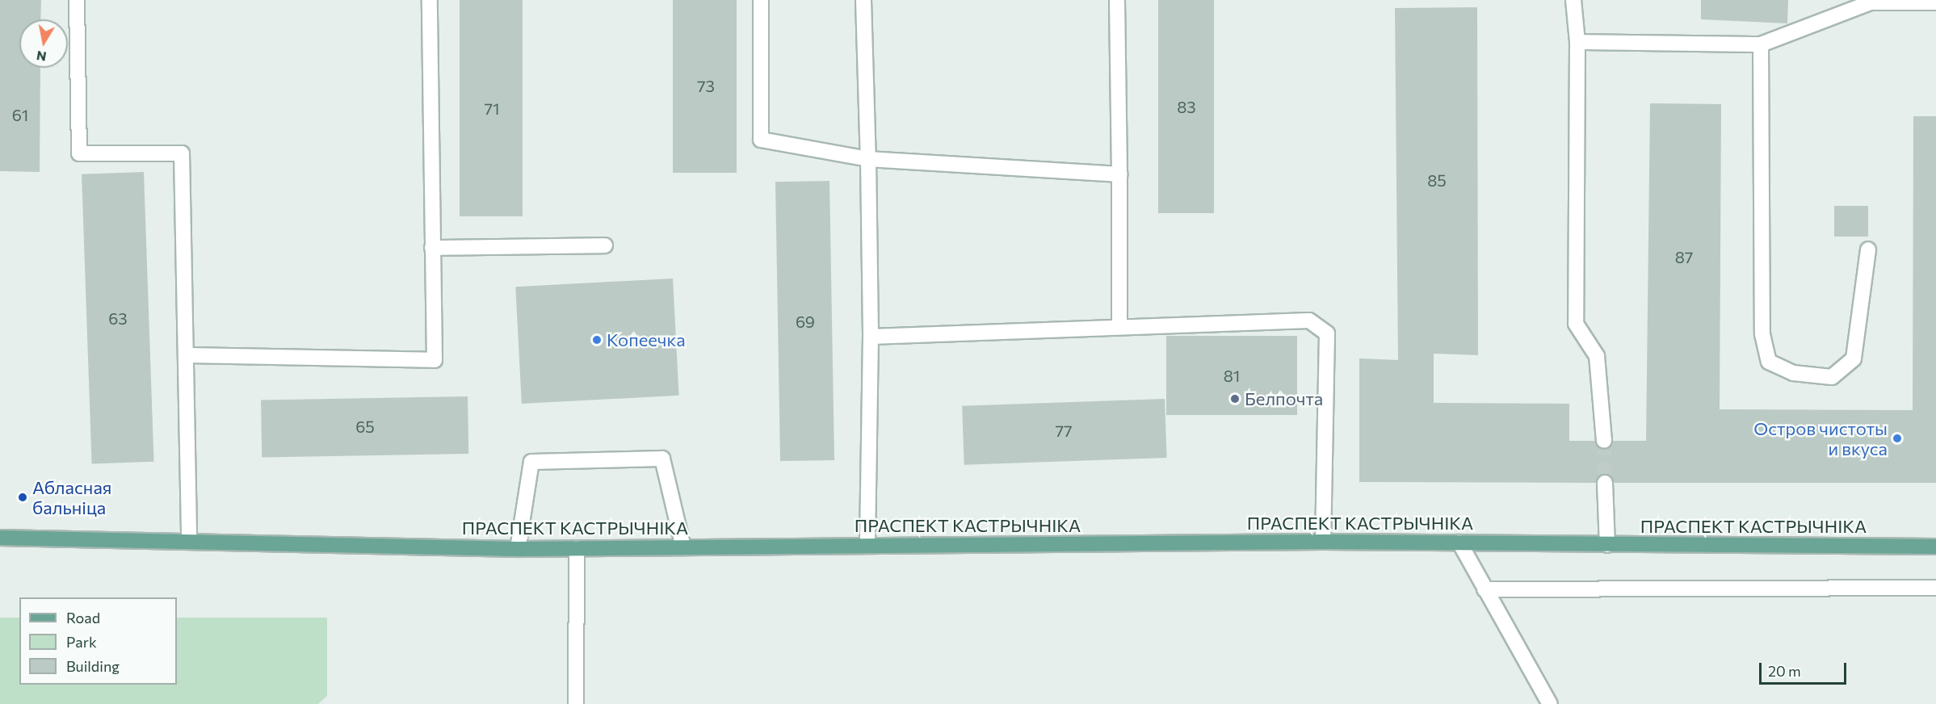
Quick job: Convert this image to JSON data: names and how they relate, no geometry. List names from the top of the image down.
{
  "streets": {
    "main road": ["ПРАСПЕКТ КАСТРЫЧНІКА"]
  },
  "places": [
    "Копеечка",
    "Белпочта",
    "Остров чистоты и вкуса",
    "Абласная бальніца"
  ],
  "house_numbers": [
    "73",
    "83",
    "71",
    "61",
    "85",
    "87",
    "63",
    "69",
    "81",
    "65",
    "77"
  ],
  "legend": ["Road", "Park", "Building"],
  "scale_bar": "20 m",
  "north": "bottom"
}
